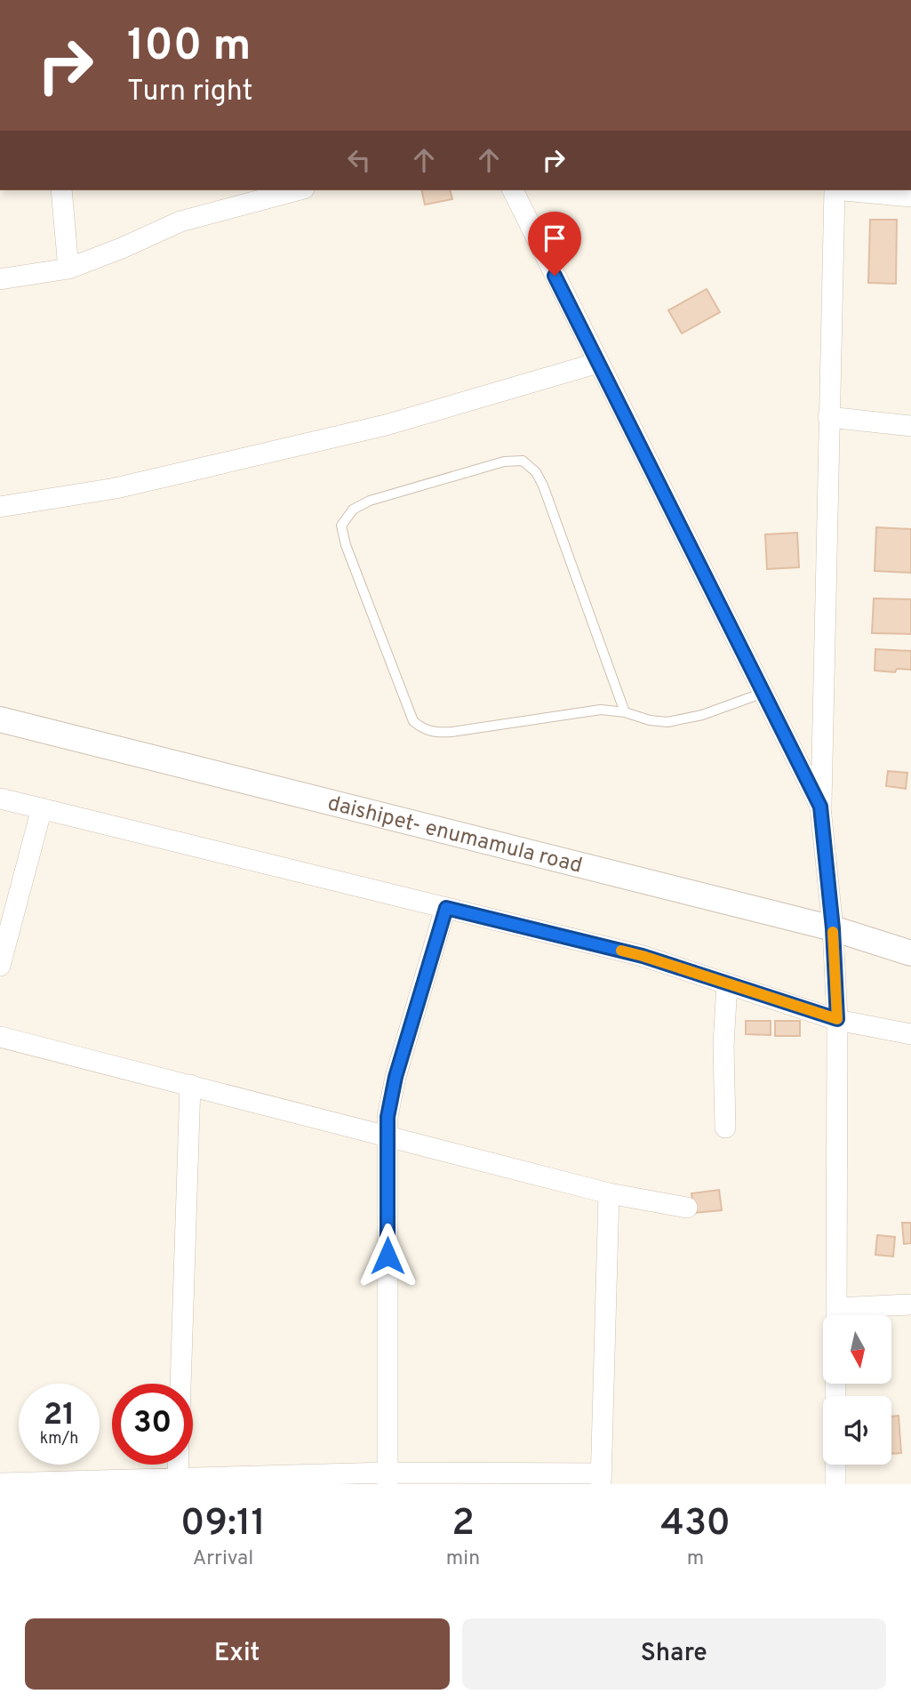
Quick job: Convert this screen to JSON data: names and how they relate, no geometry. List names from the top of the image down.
{
  "streets": {
    "street": ["daishipet- enumamula road"]
  },
  "north": "bottom",
  "page": {
    "turn": ["100 m", "Turn right"],
    "speed": "21 km/h",
    "limit": "30",
    "eta": [
      "09:11",
      "Arrival",
      "2",
      "min",
      "430",
      "m"
    ],
    "buttons": ["Exit", "Share"]
  }
}
